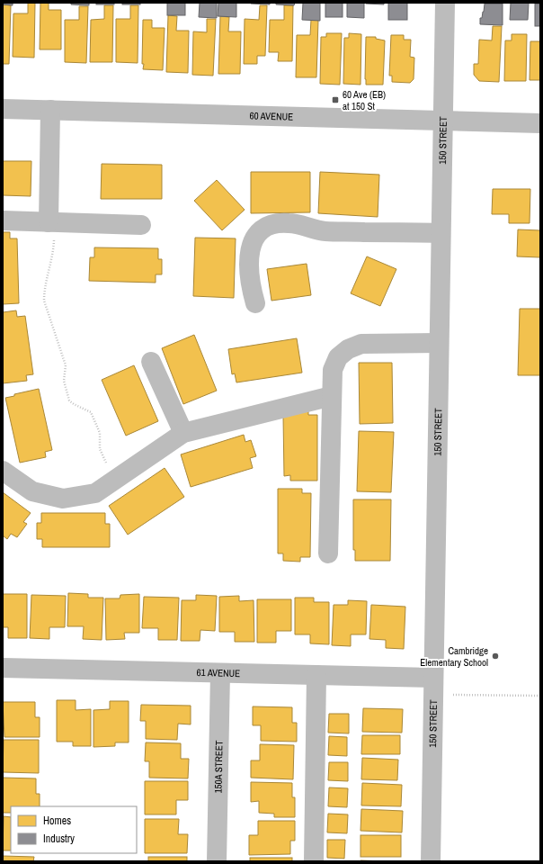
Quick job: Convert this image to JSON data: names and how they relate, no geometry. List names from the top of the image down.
{
  "streets": {
    "street": [
      "60 AVENUE",
      "150 STREET",
      "61 AVENUE",
      "150A STREET"
    ]
  },
  "crossings": [
    ["60 AVENUE", "150 STREET"],
    ["150 STREET", "61 AVENUE"],
    ["61 AVENUE", "150A STREET"]
  ],
  "places": {
    "transit": ["60 Ave (EB) at 150 St"],
    "other": ["Cambridge Elementary School"]
  },
  "legend": ["Homes", "Industry"]
}
